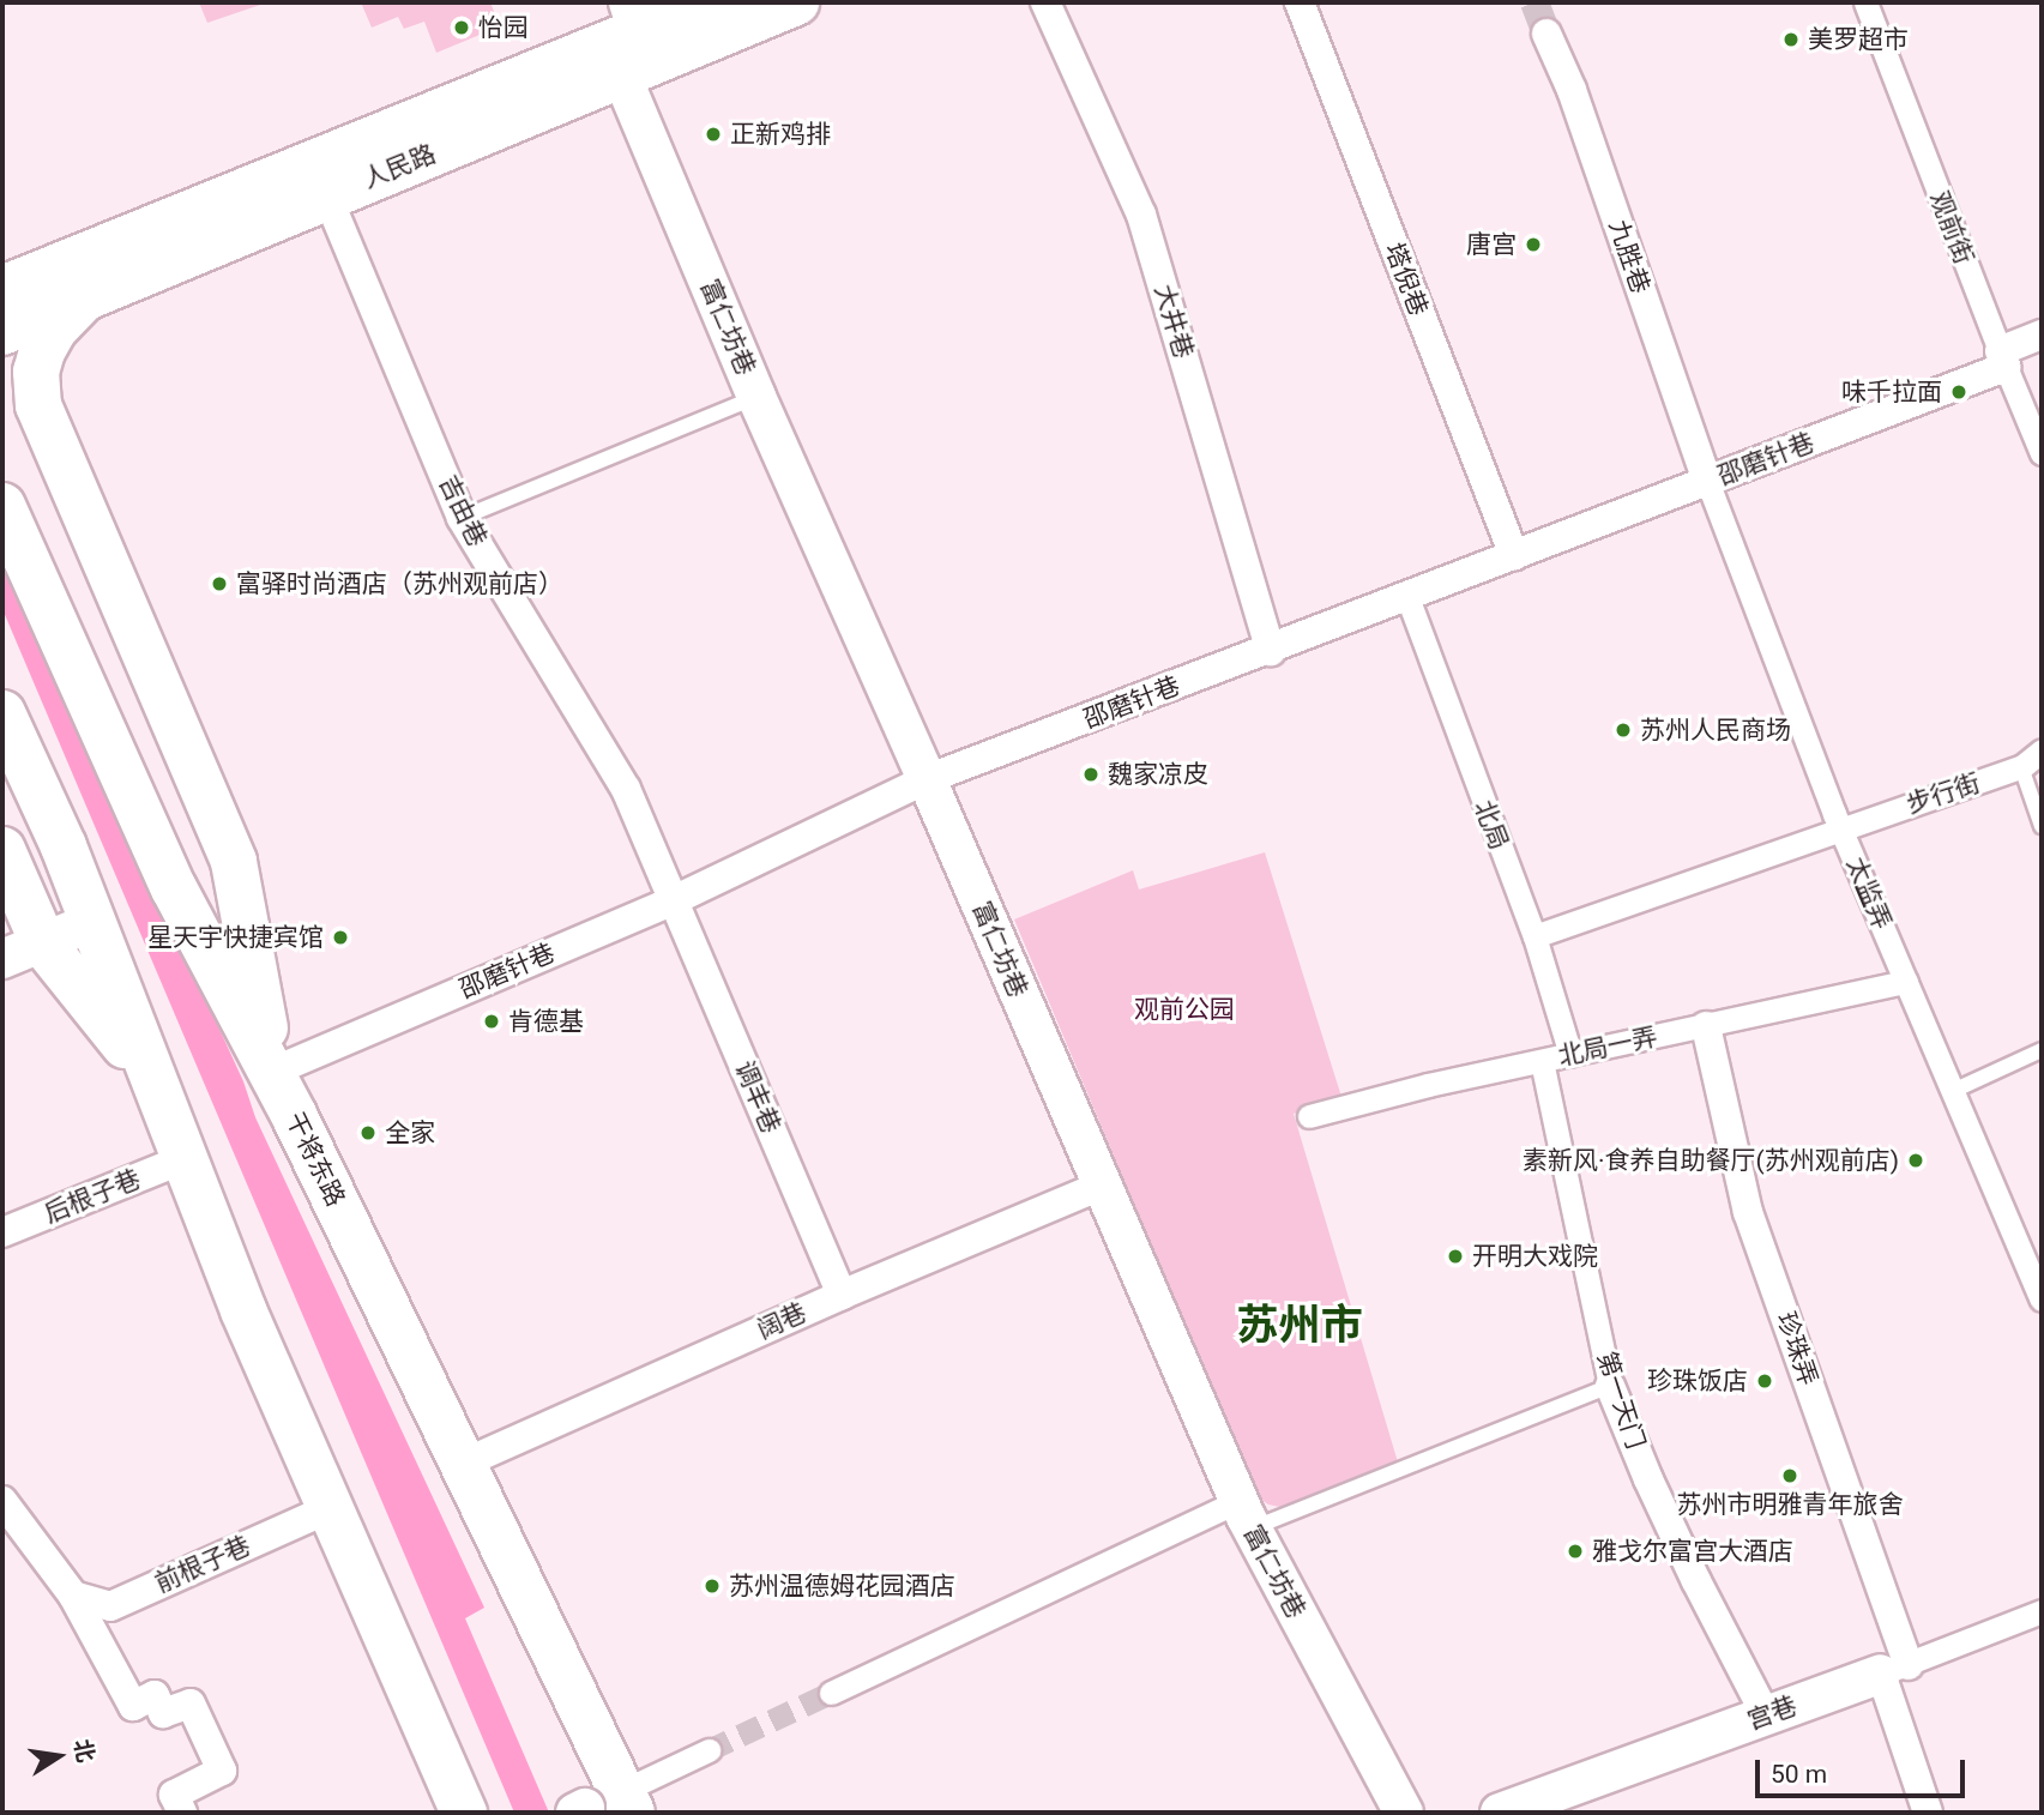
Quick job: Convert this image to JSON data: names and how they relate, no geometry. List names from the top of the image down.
{
  "streets": {
    "main road": ["人民路", "干将东路"],
    "street": [
      "观前街",
      "九胜巷",
      "塔倪巷",
      "大井巷",
      "富仁坊巷",
      "邵磨针巷",
      "吉由巷",
      "步行街",
      "北局",
      "太监弄",
      "北局一弄",
      "调丰巷",
      "后根子巷",
      "阔巷",
      "珍珠弄",
      "第一天门",
      "前根子巷",
      "宫巷"
    ]
  },
  "crossings": [
    ["人民路", "富仁坊巷"],
    ["人民路", "吉由巷"],
    ["观前街", "邵磨针巷"],
    ["九胜巷", "邵磨针巷"],
    ["九胜巷", "太监弄"],
    ["塔倪巷", "邵磨针巷"],
    ["大井巷", "邵磨针巷"],
    ["富仁坊巷", "邵磨针巷"],
    ["富仁坊巷", "阔巷"],
    ["邵磨针巷", "吉由巷"],
    ["邵磨针巷", "北局"],
    ["邵磨针巷", "太监弄"],
    ["邵磨针巷", "调丰巷"],
    ["邵磨针巷", "干将东路"],
    ["吉由巷", "调丰巷"],
    ["步行街", "北局"],
    ["步行街", "太监弄"],
    ["北局", "北局一弄"],
    ["太监弄", "北局一弄"],
    ["北局一弄", "珍珠弄"],
    ["北局一弄", "第一天门"],
    ["调丰巷", "阔巷"],
    ["干将东路", "阔巷"],
    ["珍珠弄", "宫巷"],
    ["第一天门", "宫巷"]
  ],
  "districts": ["苏州市"],
  "parks": ["观前公园"],
  "places": [
    "怡园",
    "美罗超市",
    "正新鸡排",
    "唐宫",
    "味千拉面",
    "富驿时尚酒店（苏州观前店）",
    "苏州人民商场",
    "魏家凉皮",
    "星天宇快捷宾馆",
    "肯德基",
    "全家",
    "素新风·食养自助餐厅(苏州观前店)",
    "开明大戏院",
    "珍珠饭店",
    "苏州市明雅青年旅舍",
    "雅戈尔富宫大酒店",
    "苏州温德姆花园酒店"
  ],
  "scale_bar": "50 m",
  "north": "right"
}
